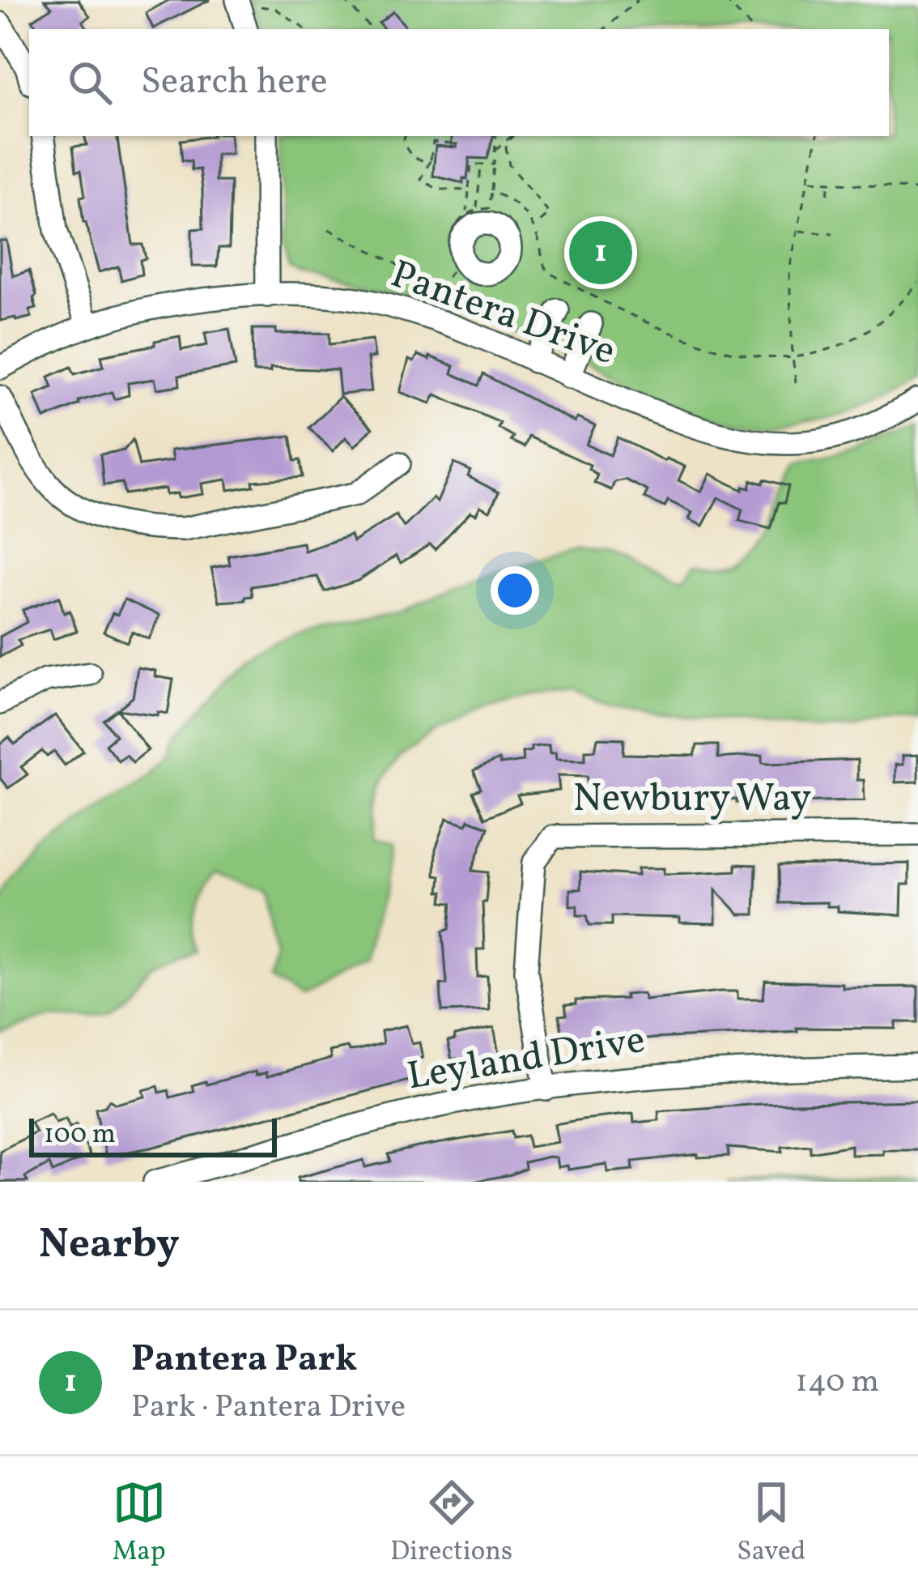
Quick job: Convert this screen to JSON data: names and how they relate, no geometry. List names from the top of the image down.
{
  "streets": {
    "street": ["Pantera Drive", "Newbury Way", "Leyland Drive"]
  },
  "crossings": [
    ["Newbury Way", "Leyland Drive"]
  ],
  "scale_bar": "100 m",
  "page": {
    "search": "Search here",
    "pins": "1",
    "scale": "100 m",
    "heading": "Nearby",
    "list": [
      {
        "mark": "1",
        "name": "Pantera Park",
        "note": "Park · Pantera Drive",
        "value": "140 m"
      }
    ],
    "nav": ["Map", "Directions", "Saved"]
  }
}
